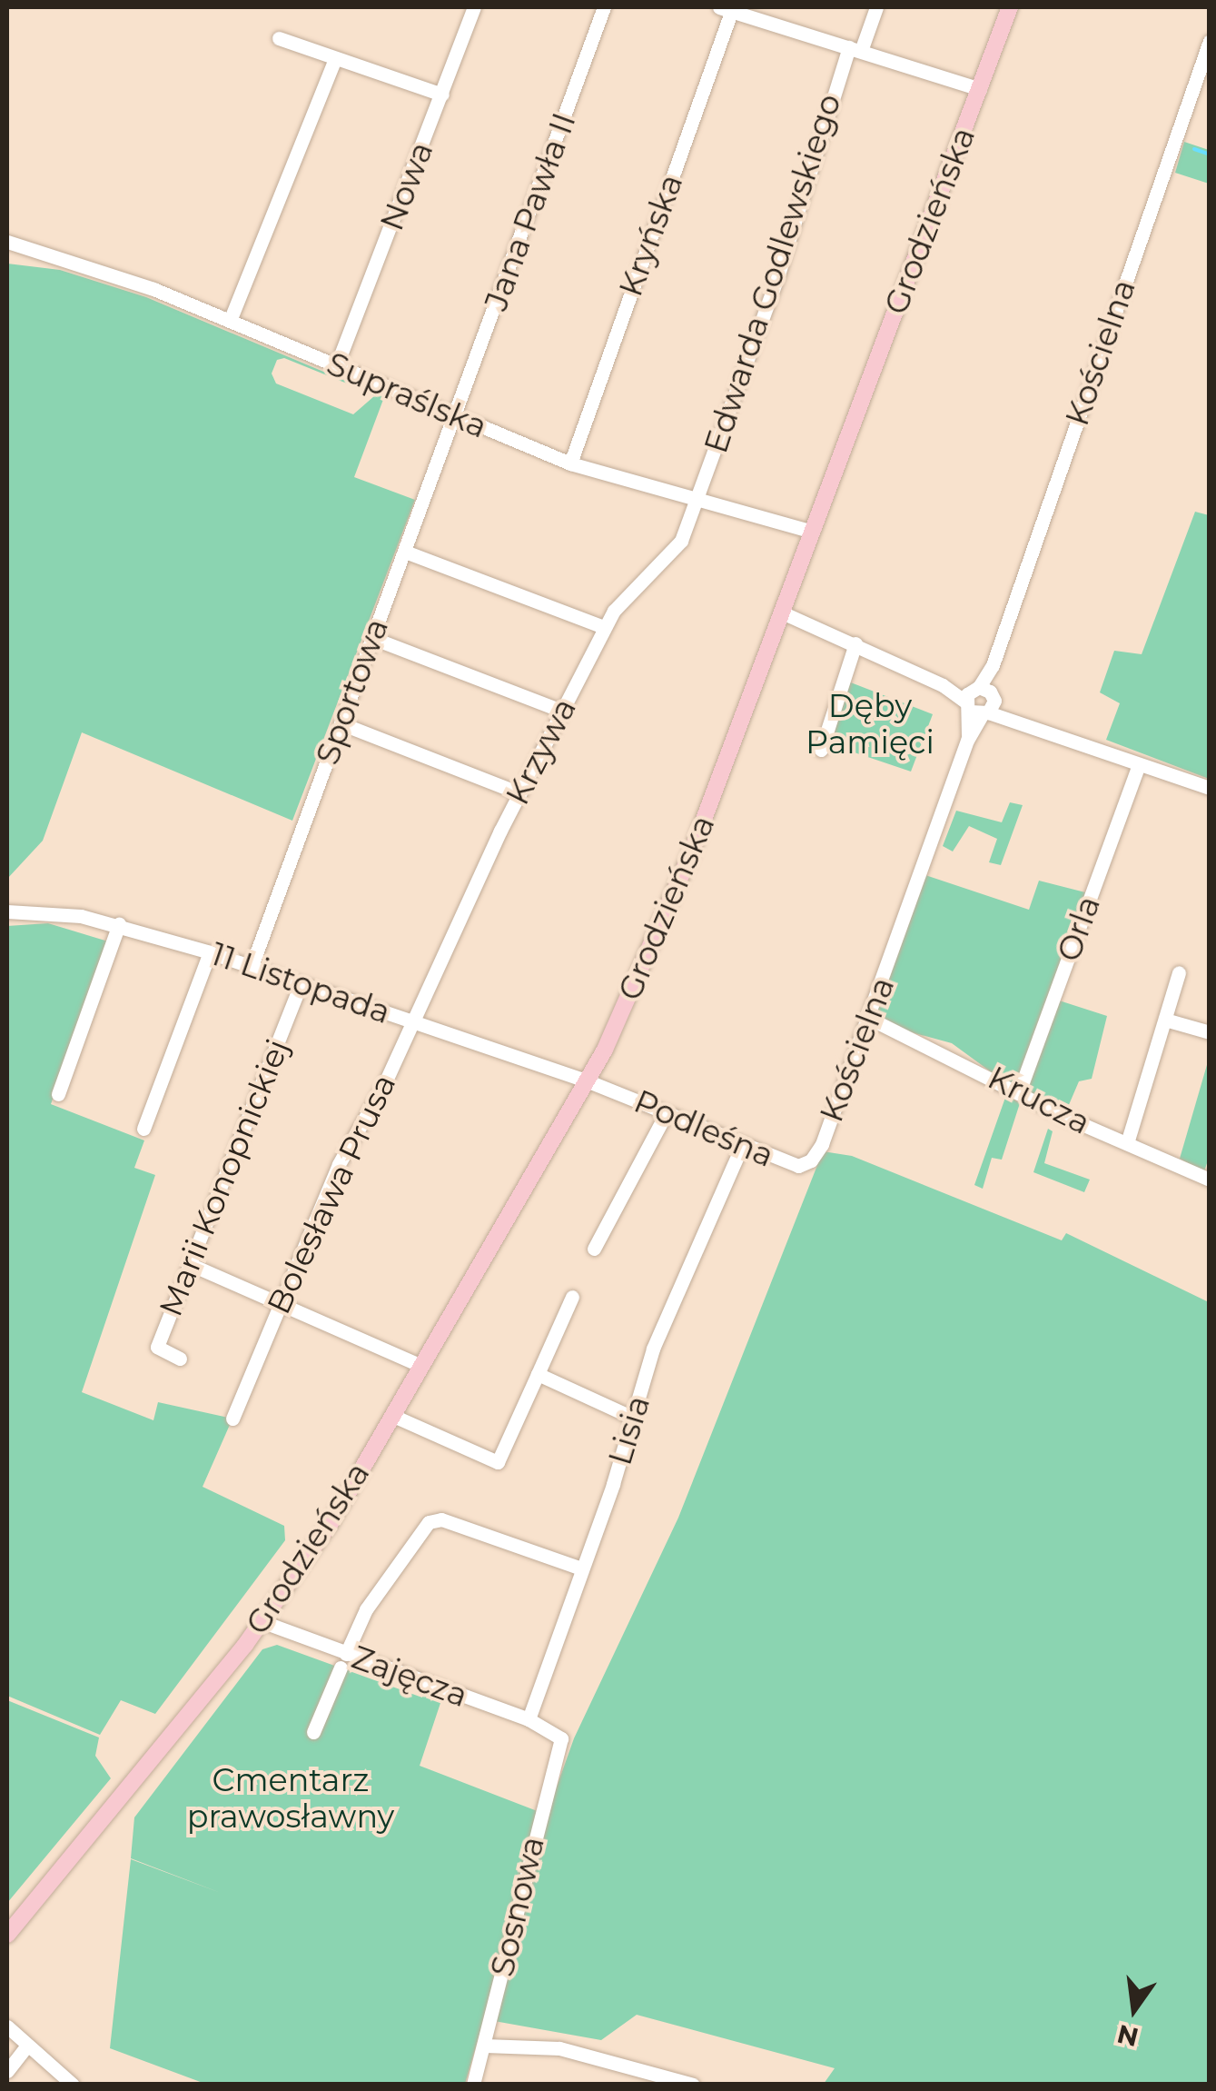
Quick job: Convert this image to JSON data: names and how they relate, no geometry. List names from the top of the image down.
{
  "streets": {
    "main road": ["Grodzieńska"],
    "street": [
      "Nowa",
      "Jana Pawła II",
      "Kryńska",
      "Edwarda Godlewskiego",
      "Kościelna",
      "Supraślska",
      "Sportowa",
      "Krzywa",
      "Orla",
      "11 Listopada",
      "Krucza",
      "Podleśna",
      "Marii Konopnickiej",
      "Bolesława Prusa",
      "Lisia",
      "Zajęcza",
      "Sosnowa"
    ]
  },
  "crossings": [
    ["Nowa", "Supraślska"],
    ["Jana Pawła II", "Supraślska"],
    ["Jana Pawła II", "Sportowa"],
    ["Grodzieńska", "Supraślska"],
    ["Grodzieńska", "11 Listopada"],
    ["Grodzieńska", "Podleśna"],
    ["Grodzieńska", "Zajęcza"],
    ["Kryńska", "Supraślska"],
    ["Edwarda Godlewskiego", "Supraślska"],
    ["Edwarda Godlewskiego", "Krzywa"],
    ["Kościelna", "Krucza"],
    ["Kościelna", "Podleśna"],
    ["Supraślska", "Sportowa"],
    ["Supraślska", "Krzywa"],
    ["Sportowa", "11 Listopada"],
    ["Krzywa", "11 Listopada"],
    ["Krzywa", "Bolesława Prusa"],
    ["Orla", "Krucza"],
    ["11 Listopada", "Podleśna"],
    ["11 Listopada", "Marii Konopnickiej"],
    ["11 Listopada", "Bolesława Prusa"],
    ["Podleśna", "Lisia"],
    ["Lisia", "Zajęcza"],
    ["Zajęcza", "Sosnowa"]
  ],
  "parks": ["Dęby Pamięci", "Cmentarz prawosławny"],
  "north": "bottom"
}
